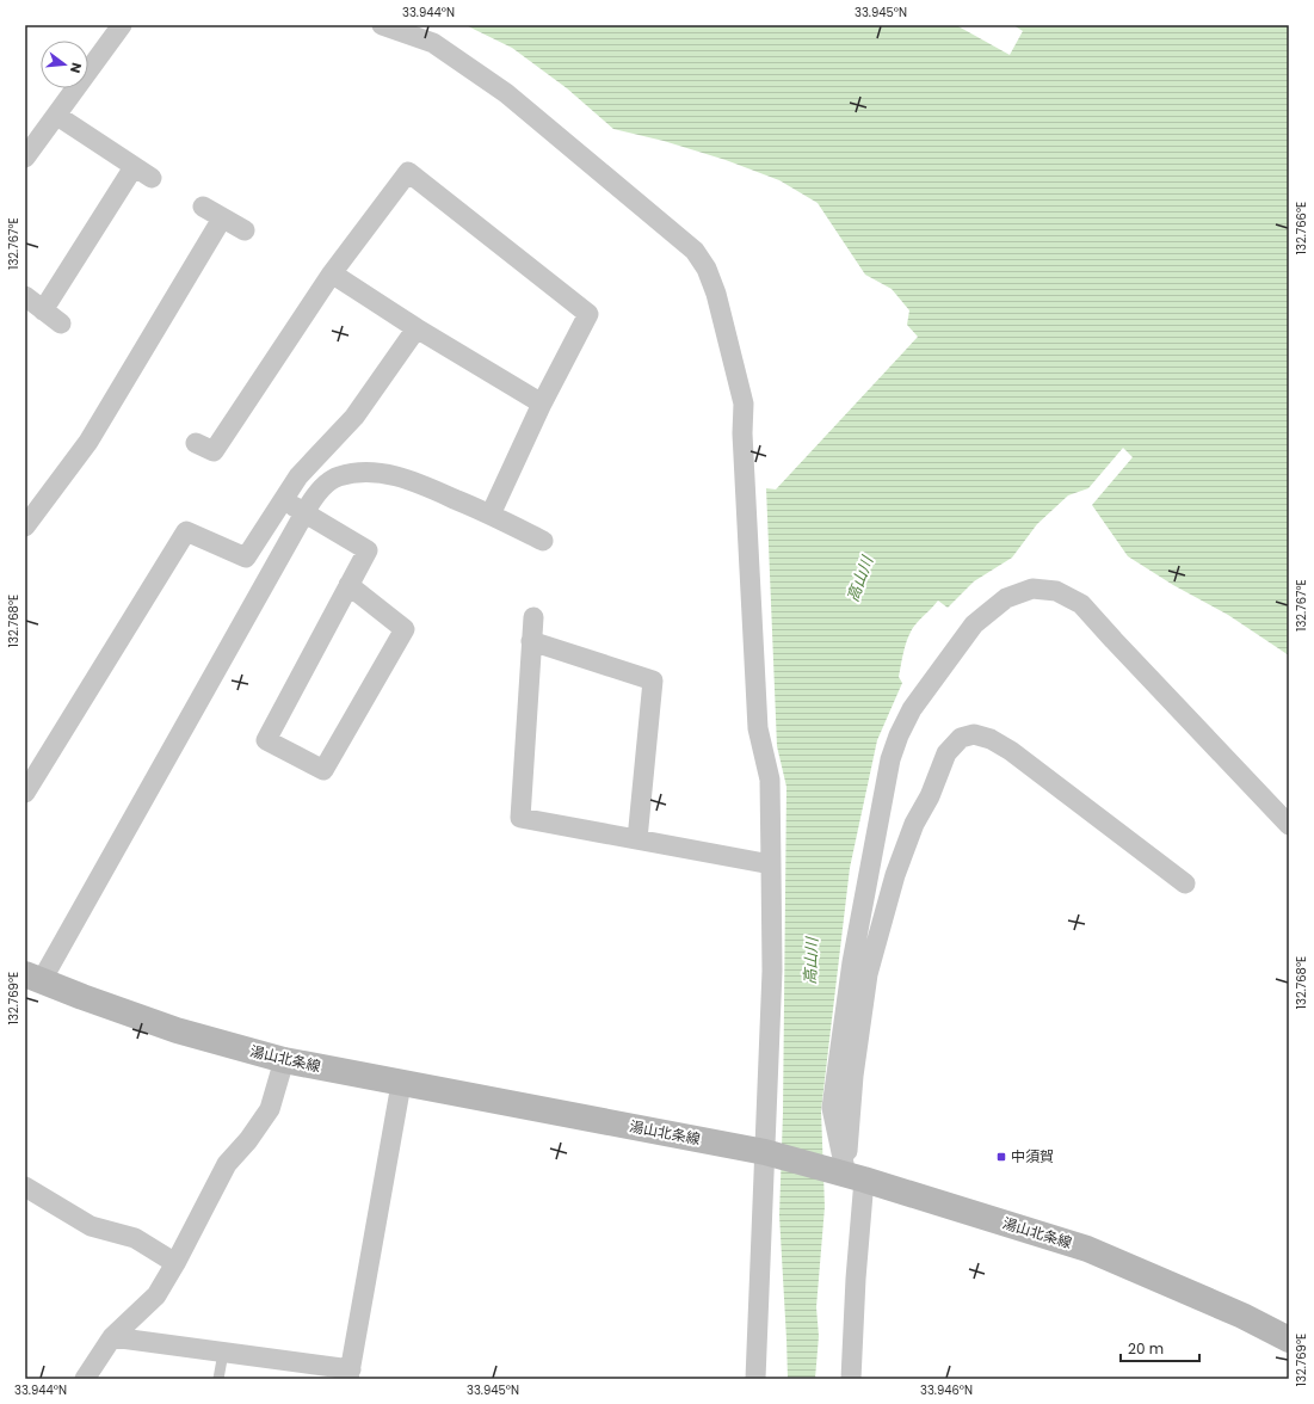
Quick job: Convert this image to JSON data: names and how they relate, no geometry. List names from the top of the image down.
{
  "streets": {
    "main road": ["湯山北条線"]
  },
  "water": ["高山川"],
  "places": {
    "transit": ["中須賀"]
  },
  "scale_bar": "20 m",
  "north": "right",
  "coordinates": [
    "33.944°N",
    "33.945°N",
    "132.766°E",
    "132.767°E",
    "132.768°E",
    "132.769°E",
    "33.946°N"
  ]
}
